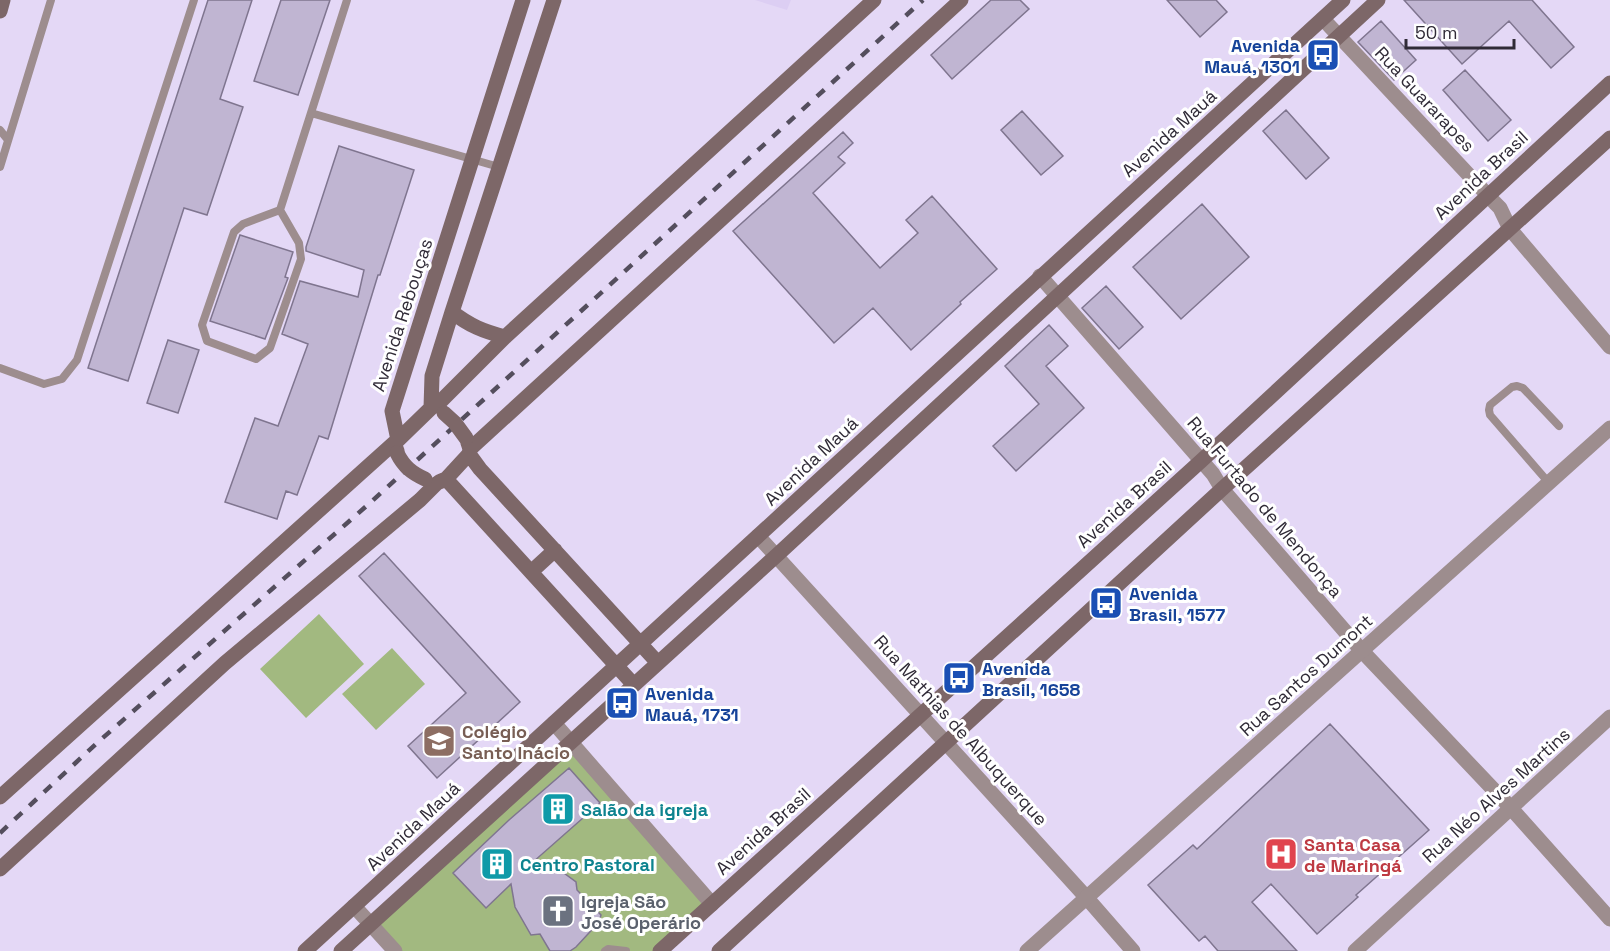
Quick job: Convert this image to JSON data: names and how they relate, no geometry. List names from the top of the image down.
{
  "streets": {
    "main road": ["Avenida Mauá", "Avenida Brasil", "Avenida Rebouças"],
    "street": [
      "Rua Guararapes",
      "Rua Furtado de Mendonça",
      "Rua Santos Dumont",
      "Rua Mathias de Albuquerque",
      "Rua Néo Alves Martins"
    ]
  },
  "crossings": [
    ["Rua Guararapes", "Avenida Mauá"],
    ["Rua Guararapes", "Avenida Brasil"],
    ["Avenida Mauá", "Avenida Rebouças"],
    ["Avenida Mauá", "Rua Furtado de Mendonça"],
    ["Avenida Mauá", "Rua Mathias de Albuquerque"],
    ["Avenida Brasil", "Rua Furtado de Mendonça"],
    ["Avenida Brasil", "Rua Mathias de Albuquerque"],
    ["Rua Furtado de Mendonça", "Rua Santos Dumont"],
    ["Rua Furtado de Mendonça", "Rua Néo Alves Martins"],
    ["Rua Santos Dumont", "Rua Mathias de Albuquerque"]
  ],
  "places": {
    "bus stop": [
      "Avenida Mauá, 1301",
      "Avenida Brasil, 1577",
      "Avenida Brasil, 1658",
      "Avenida Mauá, 1731"
    ],
    "school or university": ["Colégio Santo Inácio"],
    "building": ["Salão da igreja", "Centro Pastoral"],
    "hospital": ["Santa Casa de Maringá"],
    "church": ["Igreja São José Operário"]
  },
  "scale_bar": "50 m"
}
